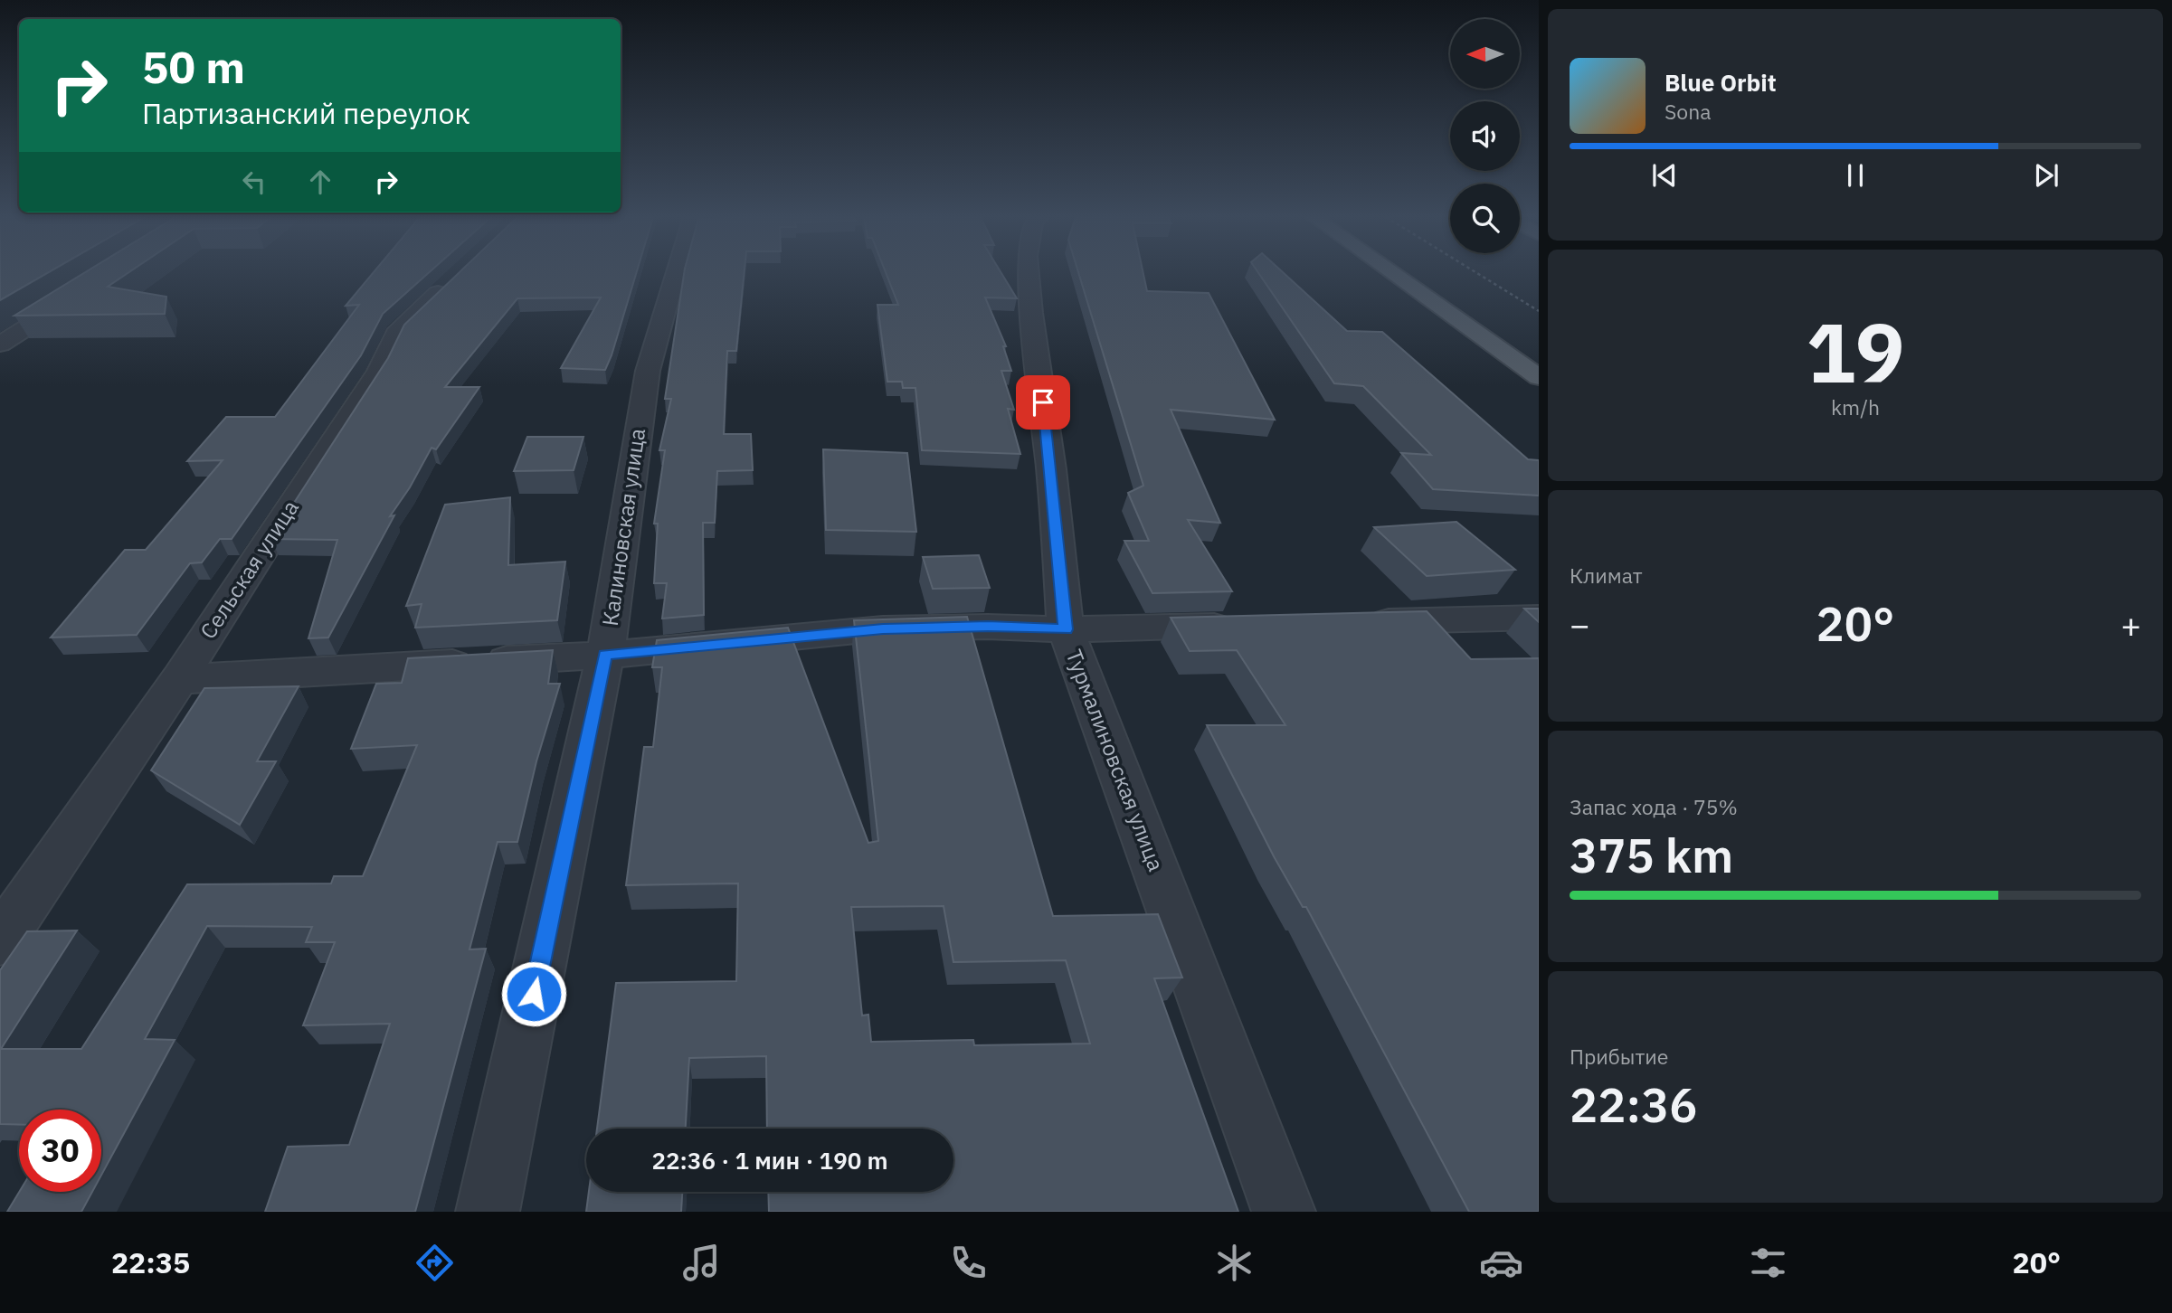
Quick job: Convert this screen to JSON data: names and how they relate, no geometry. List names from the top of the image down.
{
  "streets": {
    "street": ["Калиновская улица", "Сельская улица", "Турмалиновская улица"]
  },
  "north": "left",
  "page": {
    "turn": ["50 m", "Партизанский переулок"],
    "song": ["Blue Orbit", "Sona"],
    "tile": [
      ["19", "km/h"],
      "Климат",
      ["Запас хода · 75%", "375 km"],
      ["Прибытие", "22:36"]
    ],
    "heat": ["−", "20°", "+"],
    "limit": "30",
    "trip": "22:36 · 1 мин · 190 m",
    "tabs": ["22:35", "20°"]
  }
}
